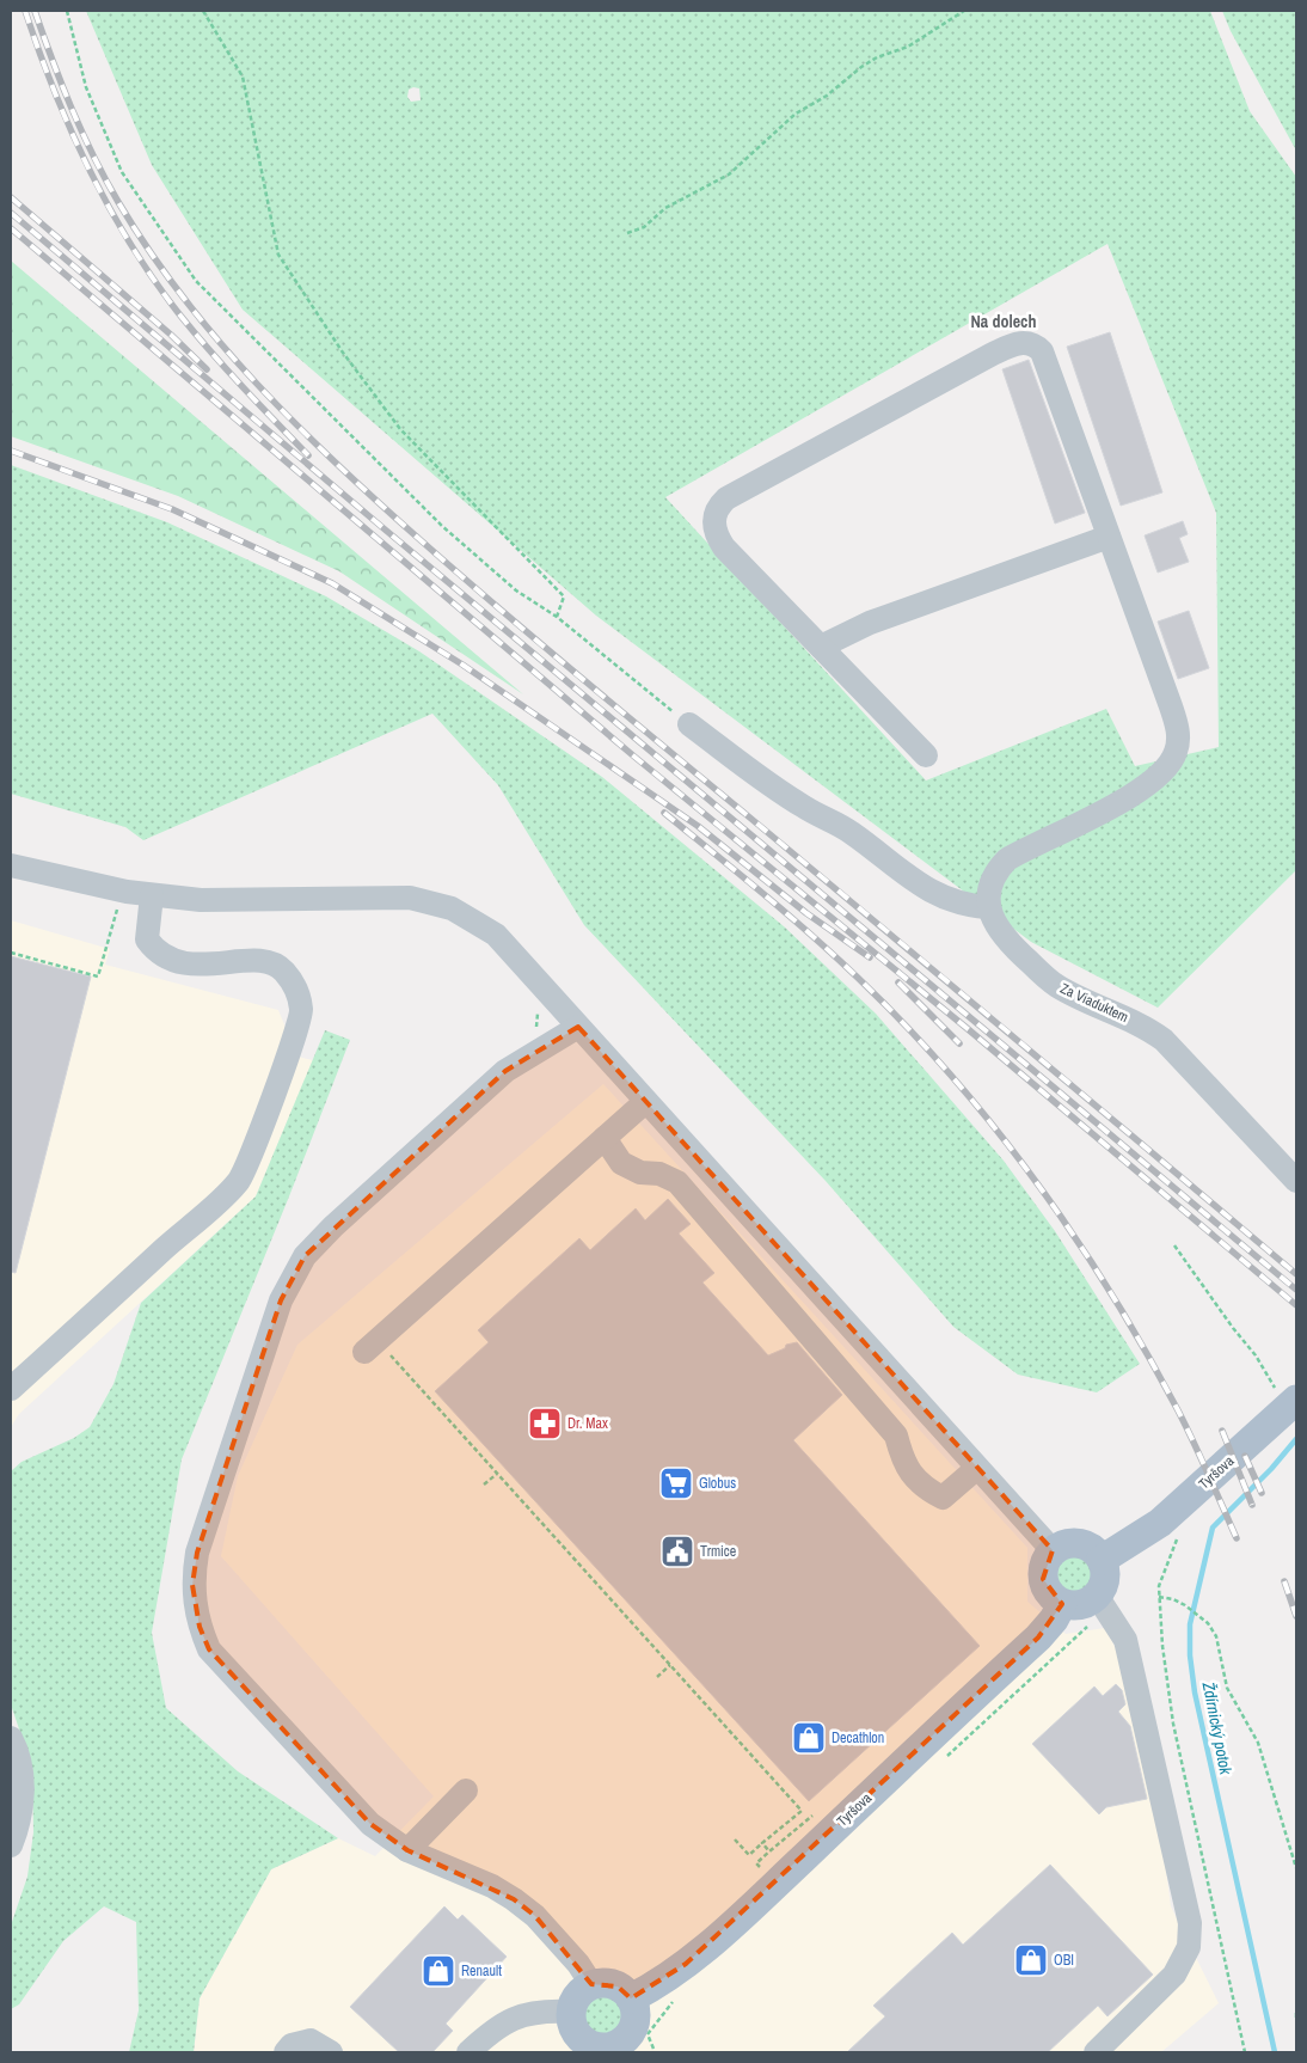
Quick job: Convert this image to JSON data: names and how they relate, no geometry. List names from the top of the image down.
{
  "streets": {
    "main road": ["Tyršova"],
    "street": ["Za Viaduktem"]
  },
  "districts": ["Na dolech"],
  "water": ["Ždírnický potok"],
  "places": {
    "pharmacy": ["Dr. Max"],
    "supermarket": ["Globus"],
    "public building": ["Trmice"],
    "shop": ["Decathlon", "OBI", "Renault"]
  }
}
